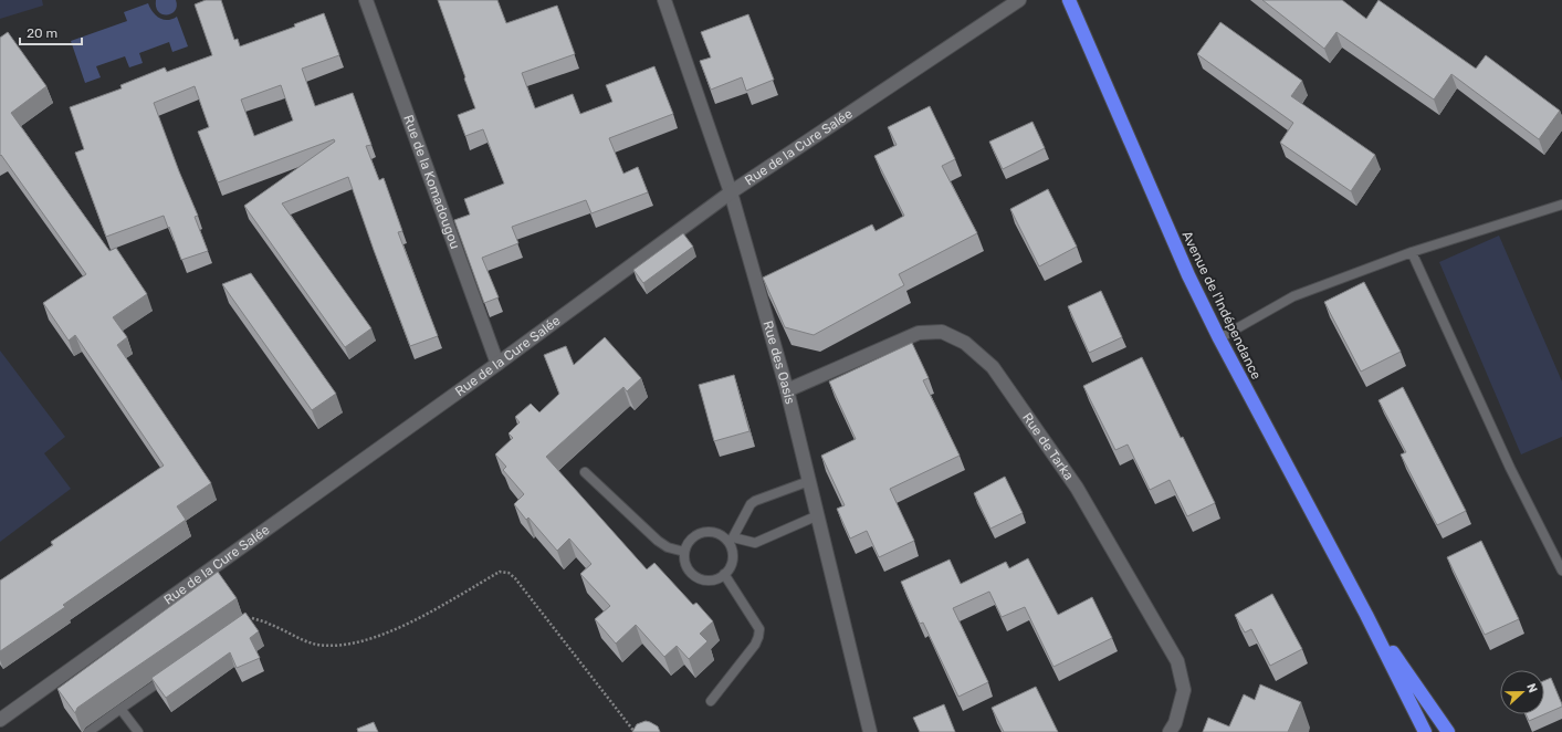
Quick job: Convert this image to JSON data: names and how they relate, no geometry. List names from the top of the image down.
{
  "streets": {
    "highway": ["Avenue de l'Indépendance"],
    "street": [
      "Rue de la Cure Salée",
      "Rue de la Komadougou",
      "Rue des Oasis",
      "Rue de Tarka"
    ]
  },
  "crossings": [
    ["Rue de la Cure Salée", "Rue de la Komadougou"],
    ["Rue de la Cure Salée", "Rue des Oasis"],
    ["Rue des Oasis", "Rue de Tarka"]
  ],
  "scale_bar": "20 m",
  "north": "right"
}
